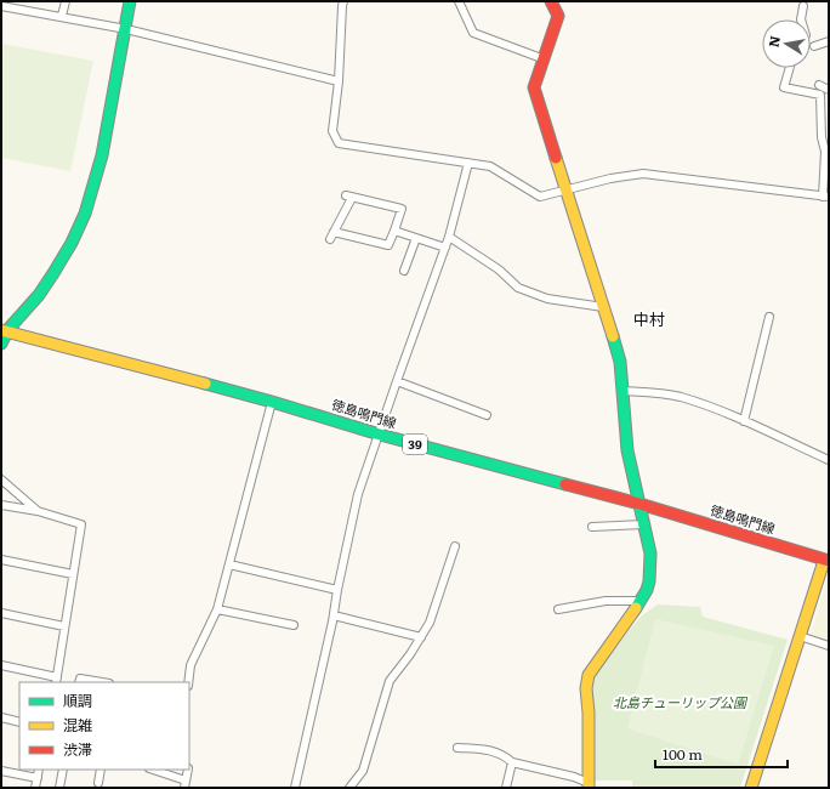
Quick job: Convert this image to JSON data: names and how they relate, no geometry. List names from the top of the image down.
{
  "streets": {
    "street": ["徳島鳴門線", "39"]
  },
  "districts": ["中村"],
  "parks": ["北島チューリップ公園"],
  "legend": ["順調", "混雑", "渋滞"],
  "scale_bar": "100 m",
  "north": "left"
}
